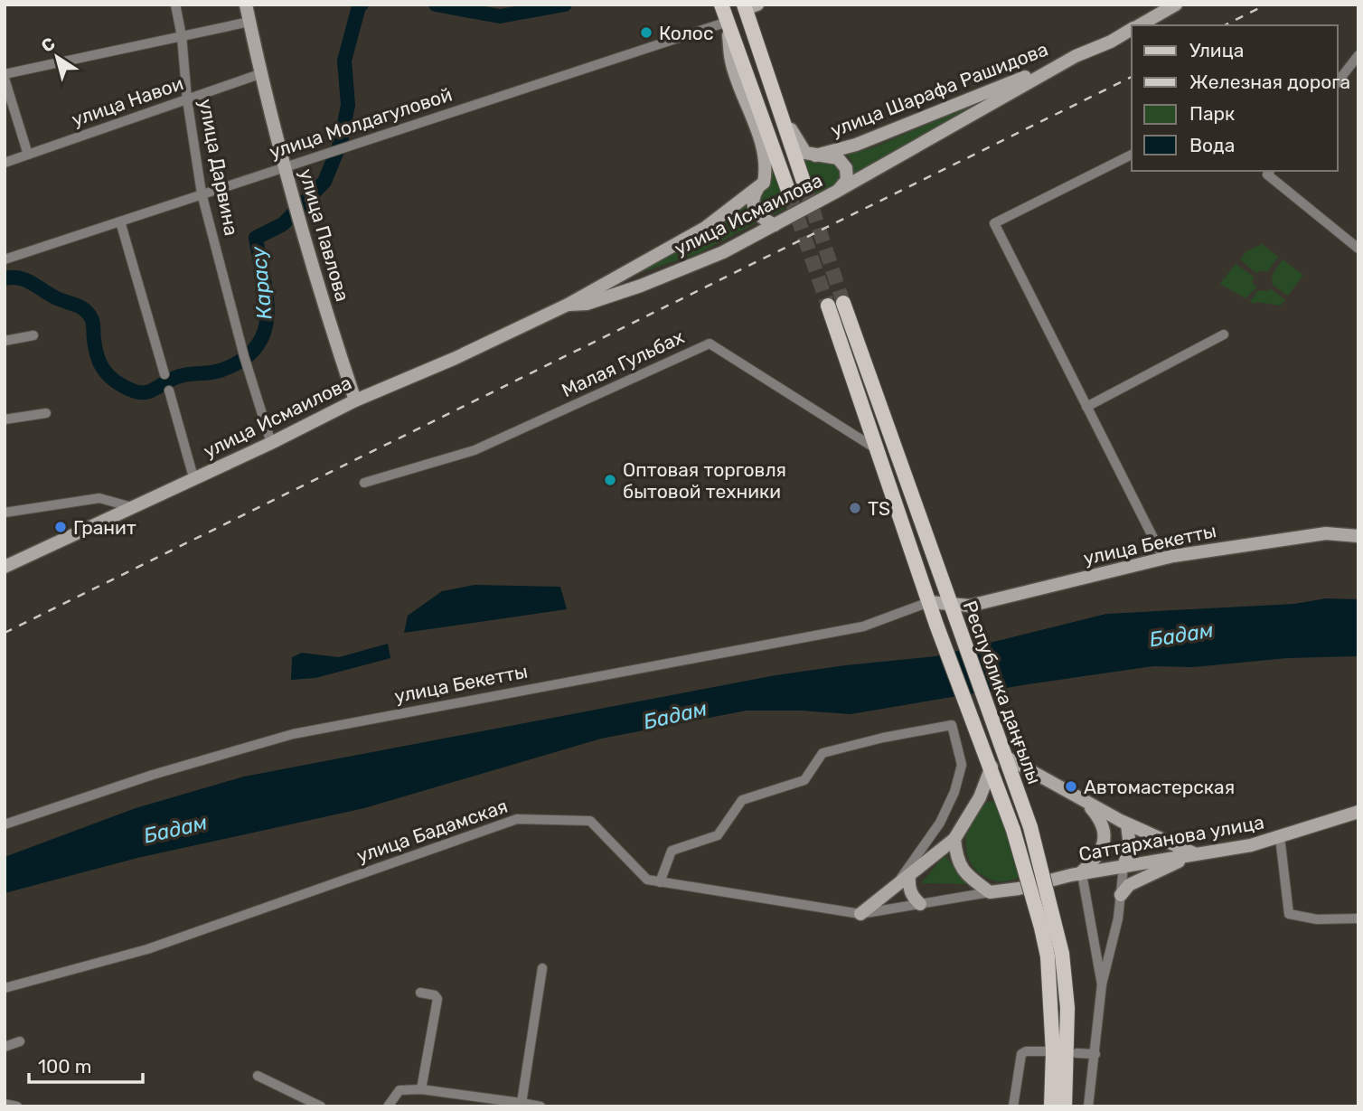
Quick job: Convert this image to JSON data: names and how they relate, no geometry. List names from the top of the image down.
{
  "streets": {
    "main road": [
      "улица Шарафа Рашидова",
      "улица Исмаилова",
      "улица Павлова",
      "улица Бекетты",
      "Республика даңғылы",
      "Саттарханова улица"
    ],
    "street": [
      "улица Навои",
      "улица Молдагуловой",
      "улица Дарвина",
      "Малая Гульбах",
      "улица Бадамская"
    ]
  },
  "crossings": [
    ["улица Шарафа Рашидова", "улица Исмаилова"],
    ["улица Навои", "улица Дарвина"],
    ["улица Навои", "улица Павлова"],
    ["улица Молдагуловой", "улица Дарвина"],
    ["улица Молдагуловой", "улица Исмаилова"],
    ["улица Молдагуловой", "улица Павлова"],
    ["улица Дарвина", "улица Исмаилова"],
    ["улица Исмаилова", "улица Павлова"],
    ["Малая Гульбах", "Республика даңғылы"],
    ["улица Бекетты", "Республика даңғылы"],
    ["улица Бадамская", "Саттарханова улица"]
  ],
  "water": ["Карасу", "Бадам"],
  "places": [
    "Колос",
    "Оптовая торговля бытовой техники",
    "TS",
    "Гранит",
    "Автомастерская"
  ],
  "legend": [
    "Улица",
    "Железная дорога",
    "Парк",
    "Вода"
  ],
  "scale_bar": "100 m",
  "north": "top left"
}
